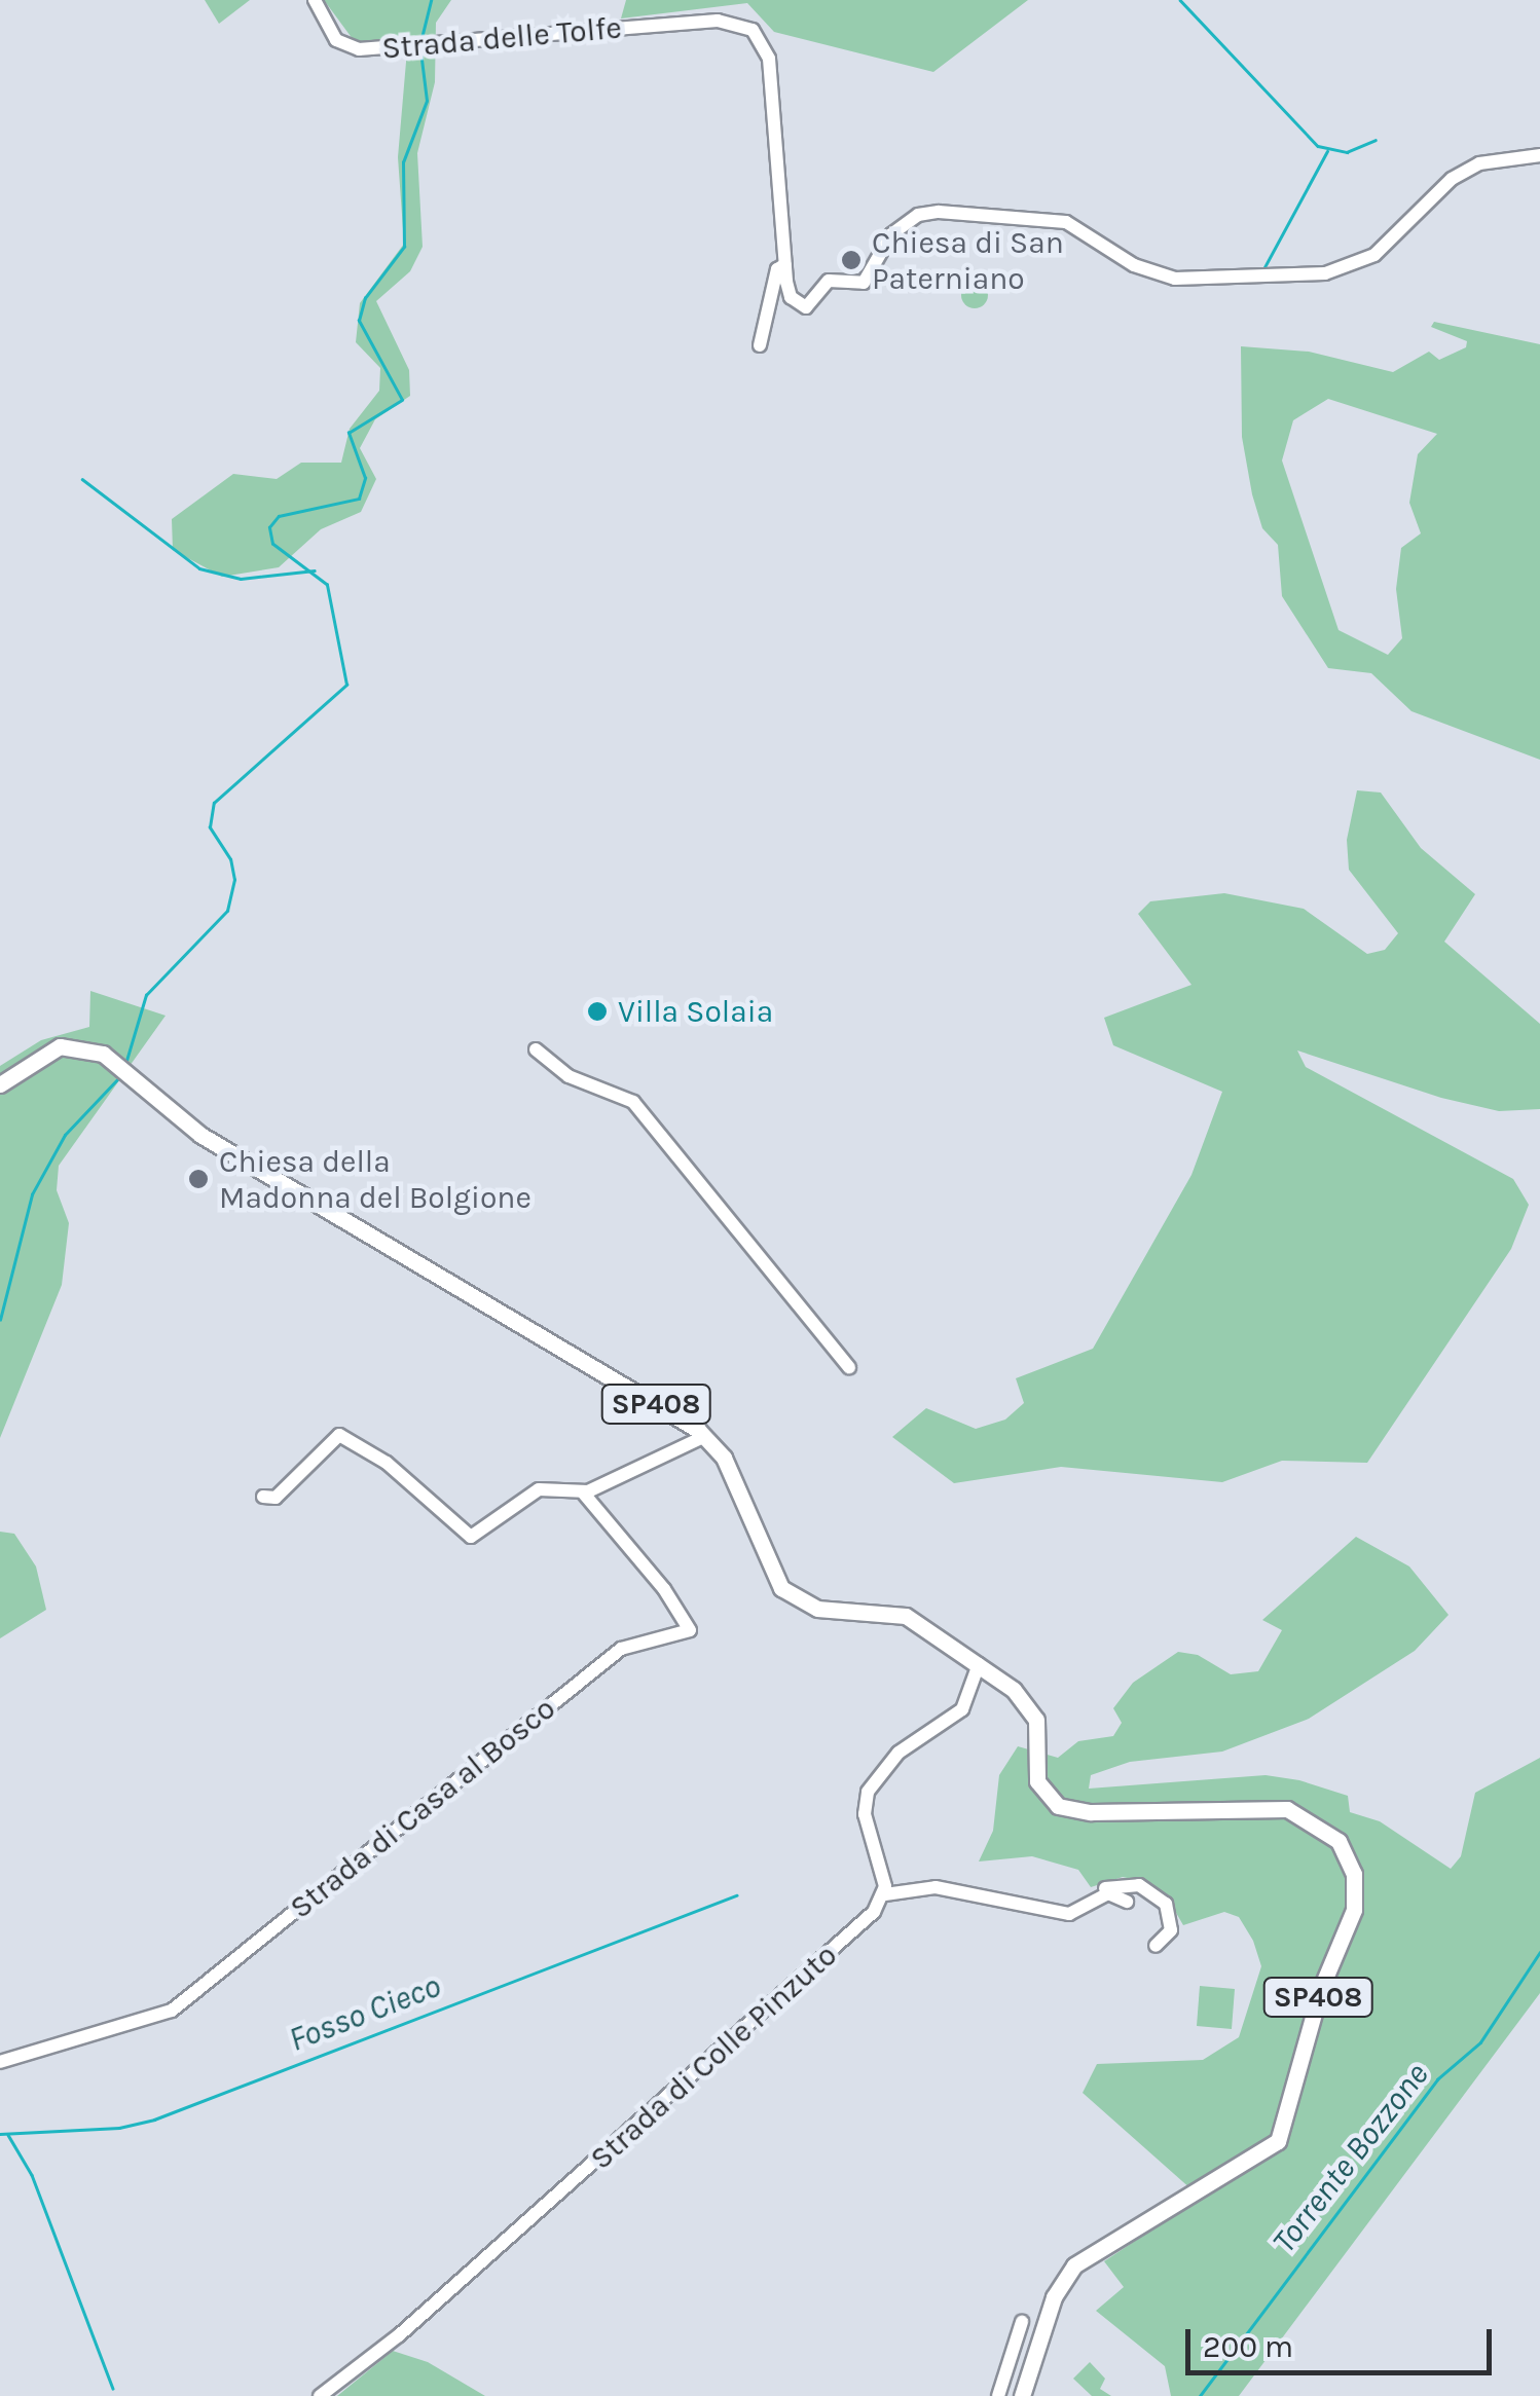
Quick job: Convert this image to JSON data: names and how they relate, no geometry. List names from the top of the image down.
{
  "streets": {
    "main road": ["SP408"],
    "street": ["Strada delle Tolfe", "Strada di Casa al Bosco", "Strada di Colle Pinzuto"]
  },
  "water": ["Fosso Cieco", "Torrente Bozzone"],
  "places": ["Chiesa di San Paterniano", "Villa Solaia", "Chiesa della Madonna del Bolgione"],
  "scale_bar": "200 m"
}
